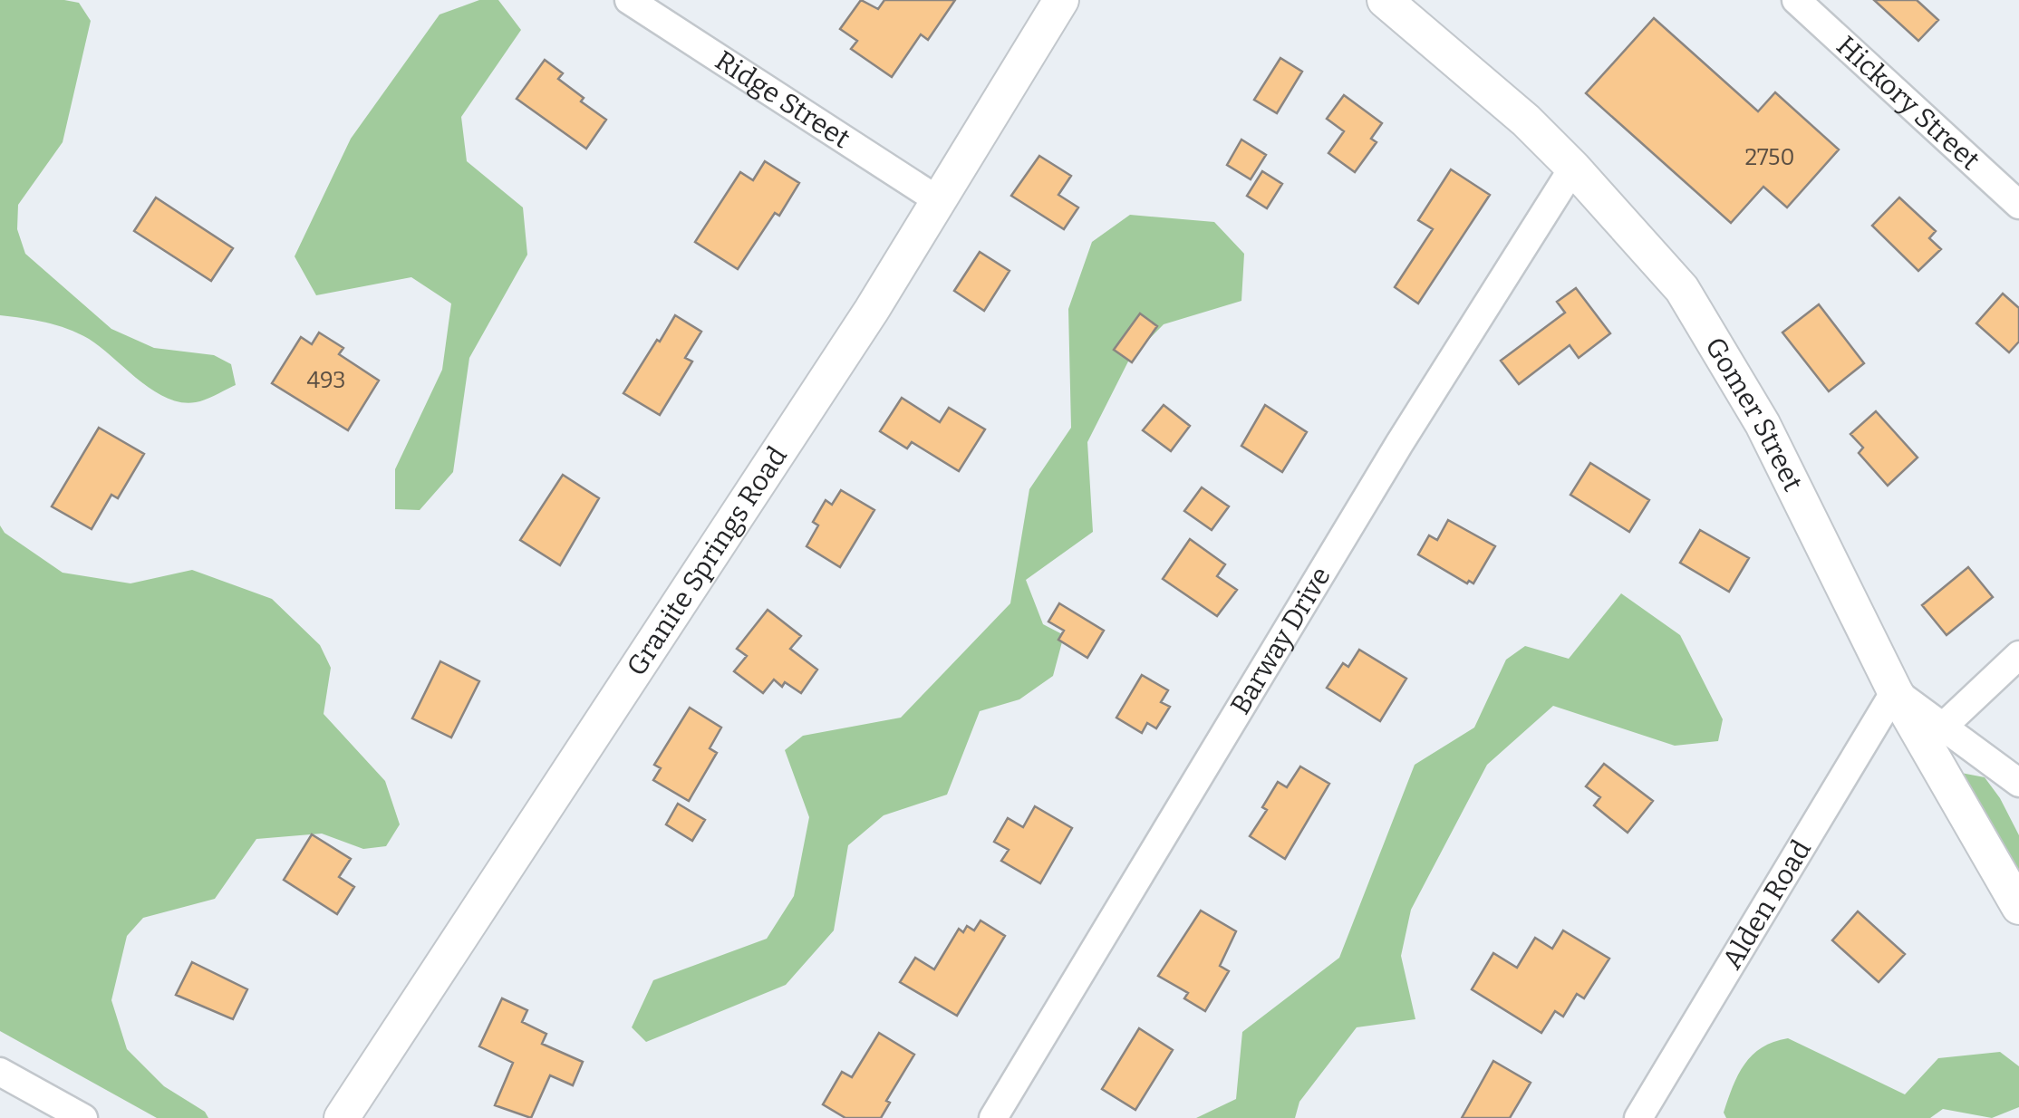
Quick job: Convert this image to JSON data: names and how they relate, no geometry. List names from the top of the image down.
{
  "streets": {
    "street": [
      "Ridge Street",
      "Hickory Street",
      "Gomer Street",
      "Granite Springs Road",
      "Barway Drive",
      "Alden Road"
    ]
  },
  "crossings": [
    ["Ridge Street", "Granite Springs Road"],
    ["Gomer Street", "Barway Drive"],
    ["Gomer Street", "Alden Road"]
  ],
  "house_numbers": ["2750", "493"]
}
